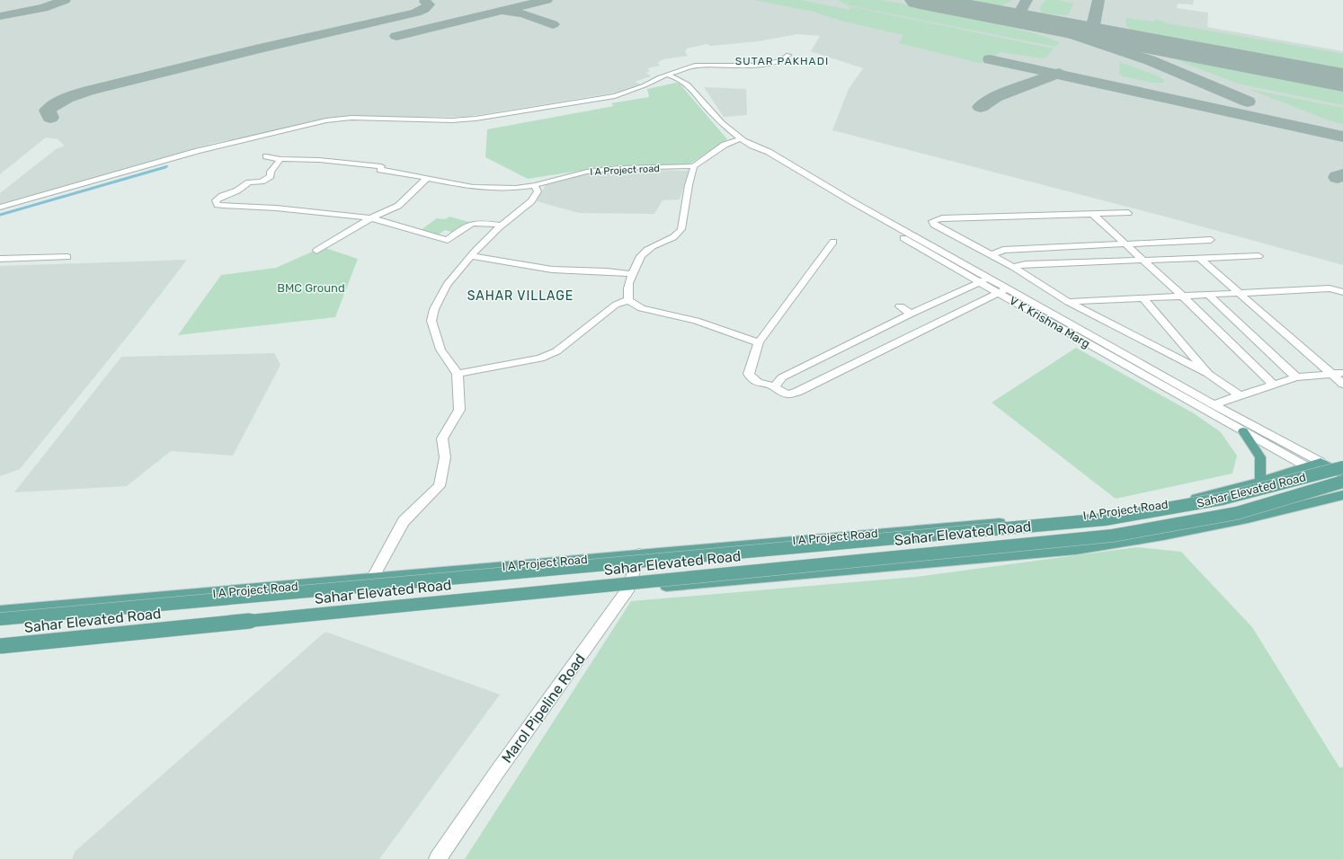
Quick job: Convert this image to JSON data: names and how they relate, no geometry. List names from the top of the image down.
{
  "streets": {
    "main road": ["V K Krishna Marg", "Sahar Elevated Road", "I A Project Road"],
    "street": ["I A Project road", "Marol Pipeline Road"]
  },
  "crossings": [
    ["V K Krishna Marg", "I A Project Road"],
    ["I A Project Road", "Marol Pipeline Road"]
  ],
  "districts": ["SUTAR PAKHADI", "SAHAR VILLAGE"],
  "parks": ["BMC Ground"]
}
